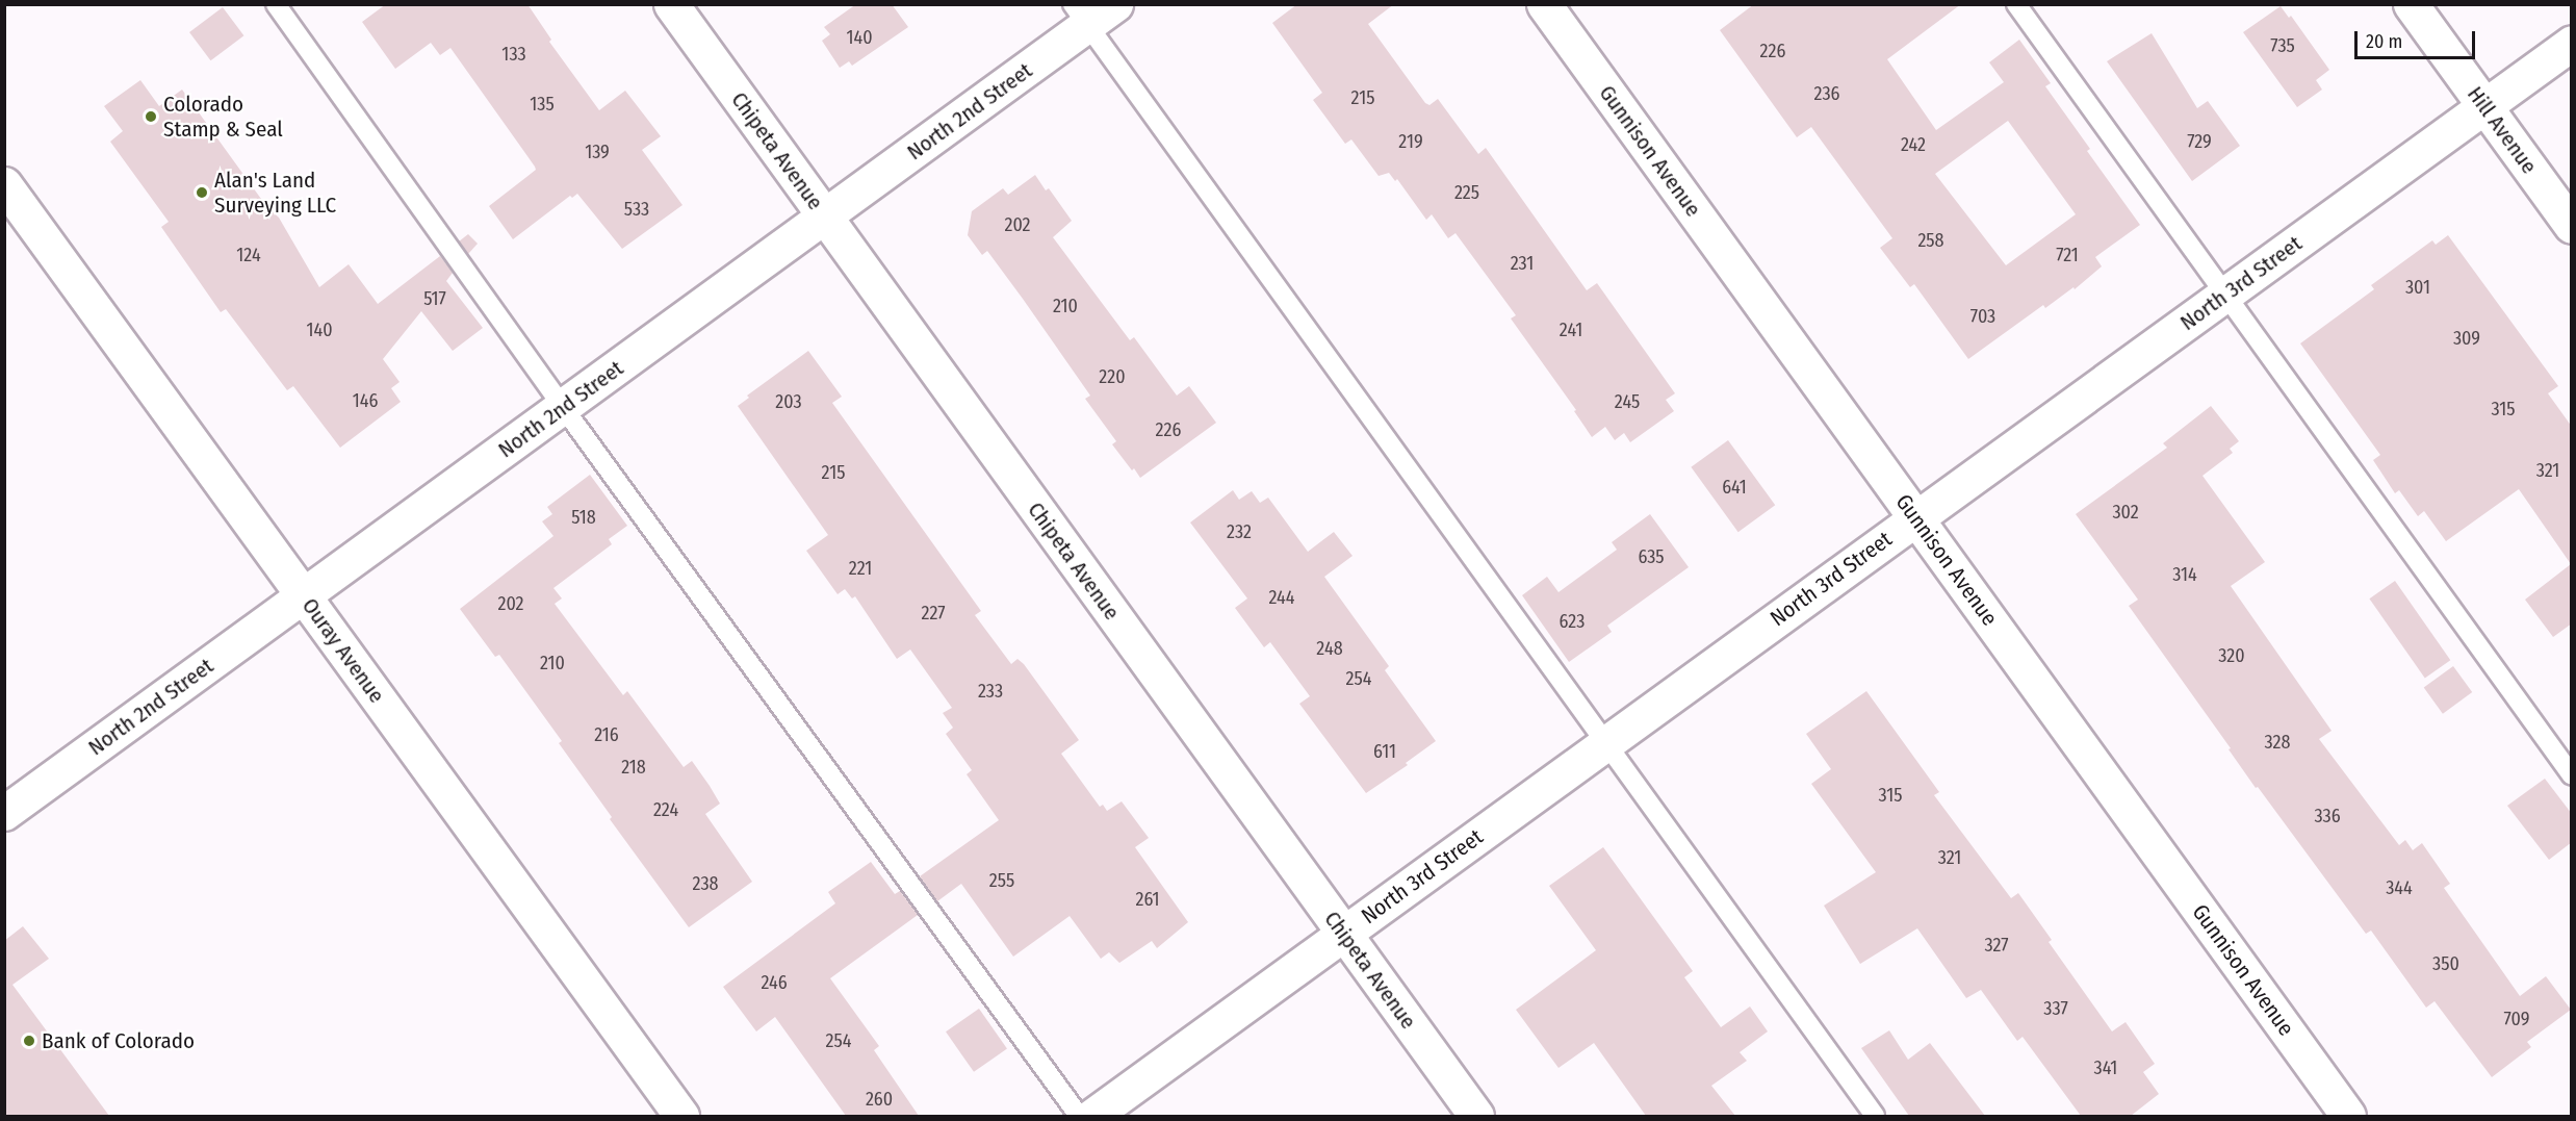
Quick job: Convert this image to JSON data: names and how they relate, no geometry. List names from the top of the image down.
{
  "streets": {
    "street": [
      "North 2nd Street",
      "Hill Avenue",
      "Chipeta Avenue",
      "Gunnison Avenue",
      "North 3rd Street",
      "Ouray Avenue"
    ]
  },
  "crossings": [
    ["North 2nd Street", "Chipeta Avenue"],
    ["North 2nd Street", "Ouray Avenue"],
    ["Hill Avenue", "North 3rd Street"],
    ["Chipeta Avenue", "North 3rd Street"],
    ["Gunnison Avenue", "North 3rd Street"]
  ],
  "places": ["Colorado Stamp & Seal", "Alan's Land Surveying LLC", "Bank of Colorado"],
  "house_numbers": [
    "140",
    "735",
    "226",
    "133",
    "236",
    "215",
    "135",
    "219",
    "729",
    "242",
    "139",
    "225",
    "533",
    "202",
    "258",
    "124",
    "721",
    "231",
    "301",
    "517",
    "210",
    "703",
    "140",
    "241",
    "309",
    "220",
    "146",
    "203",
    "245",
    "315",
    "226",
    "321",
    "215",
    "641",
    "302",
    "518",
    "232",
    "635",
    "221",
    "314",
    "244",
    "202",
    "227",
    "623",
    "248",
    "320",
    "210",
    "254",
    "233",
    "216",
    "328",
    "611",
    "218",
    "315",
    "224",
    "336",
    "321",
    "255",
    "238",
    "344",
    "261",
    "327",
    "350",
    "246",
    "337",
    "709",
    "254",
    "341",
    "260"
  ],
  "scale_bar": "20 m"
}
